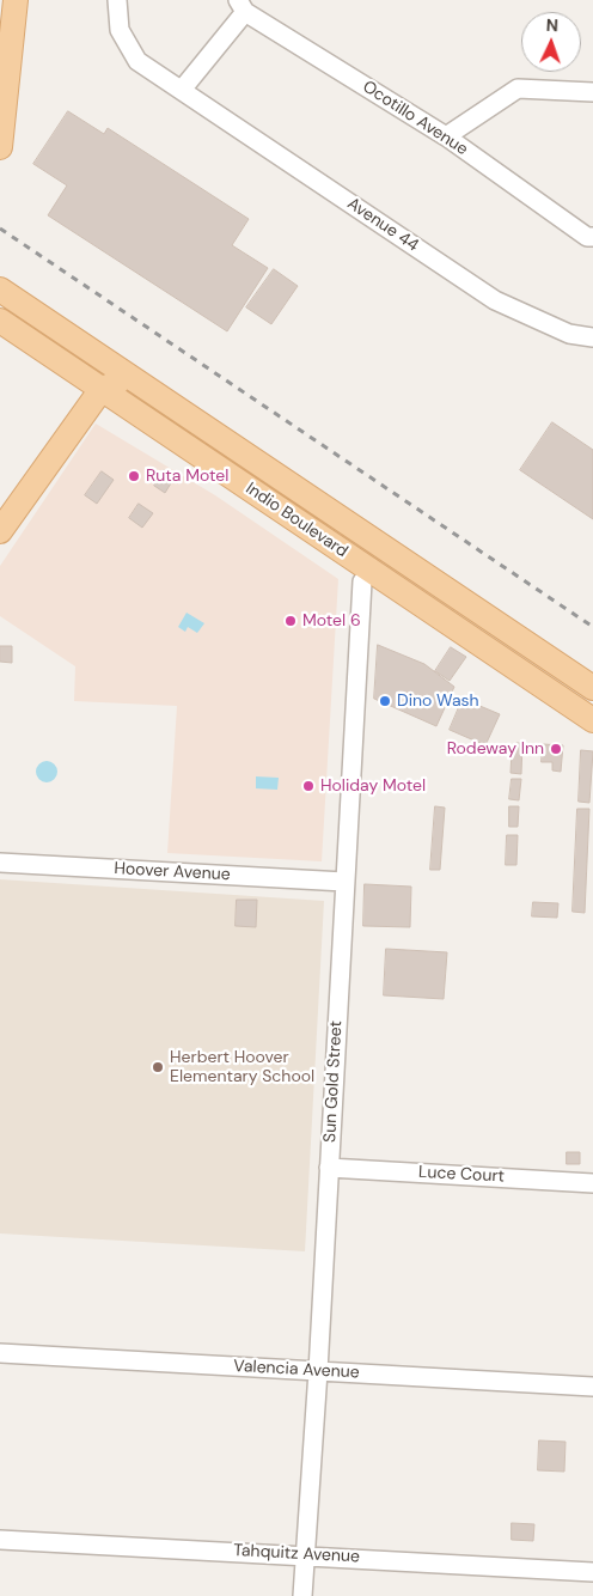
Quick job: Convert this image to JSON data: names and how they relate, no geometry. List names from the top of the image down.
{
  "streets": {
    "main road": ["Indio Boulevard"],
    "street": [
      "Ocotillo Avenue",
      "Avenue 44",
      "Hoover Avenue",
      "Sun Gold Street",
      "Luce Court",
      "Valencia Avenue",
      "Tahquitz Avenue"
    ]
  },
  "crossings": [
    ["Indio Boulevard", "Sun Gold Street"],
    ["Hoover Avenue", "Sun Gold Street"],
    ["Sun Gold Street", "Luce Court"],
    ["Sun Gold Street", "Valencia Avenue"],
    ["Sun Gold Street", "Tahquitz Avenue"]
  ],
  "places": [
    "Ruta Motel",
    "Motel 6",
    "Dino Wash",
    "Rodeway Inn",
    "Holiday Motel",
    "Herbert Hoover Elementary School"
  ],
  "north": "top"
}
